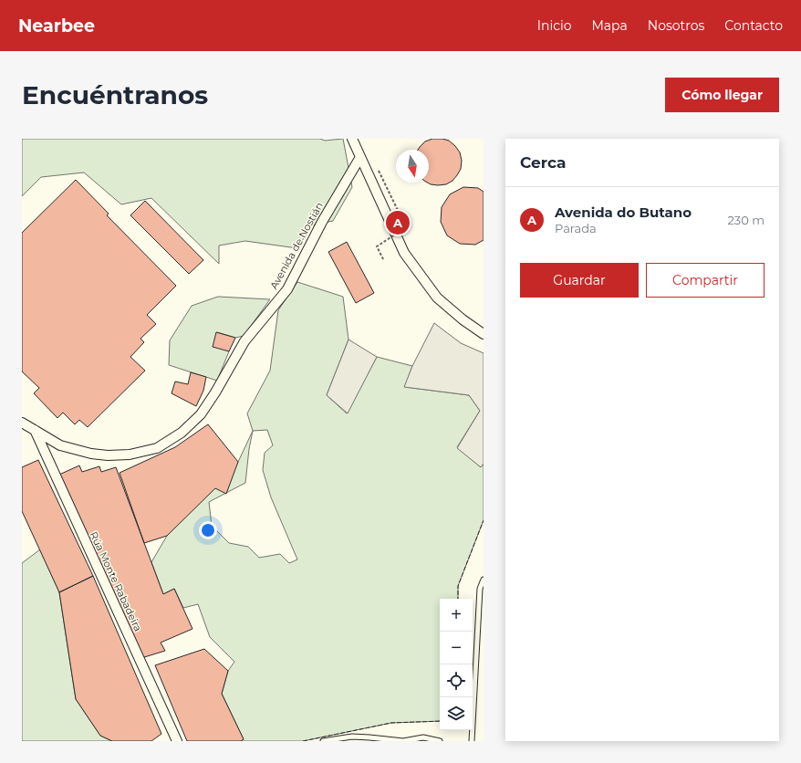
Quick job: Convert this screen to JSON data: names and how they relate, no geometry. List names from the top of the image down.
{
  "streets": {
    "street": ["Avenida de Nostián", "Rúa Monte Rabadeira"]
  },
  "crossings": [
    ["Avenida de Nostián", "Rúa Monte Rabadeira"]
  ],
  "north": "bottom",
  "page": {
    "header": "Nearbee",
    "nav": [
      "Inicio",
      "Mapa",
      "Nosotros",
      "Contacto"
    ],
    "buttons": [
      "Cómo llegar",
      ["Guardar", "Compartir"]
    ],
    "title": "Encuéntranos",
    "heading": "Cerca",
    "list": [
      {
        "mark": "A",
        "name": "Avenida do Butano",
        "note": "Parada",
        "value": "230 m"
      }
    ],
    "pins": "A",
    "map_buttons": ["+", "−"]
  }
}
